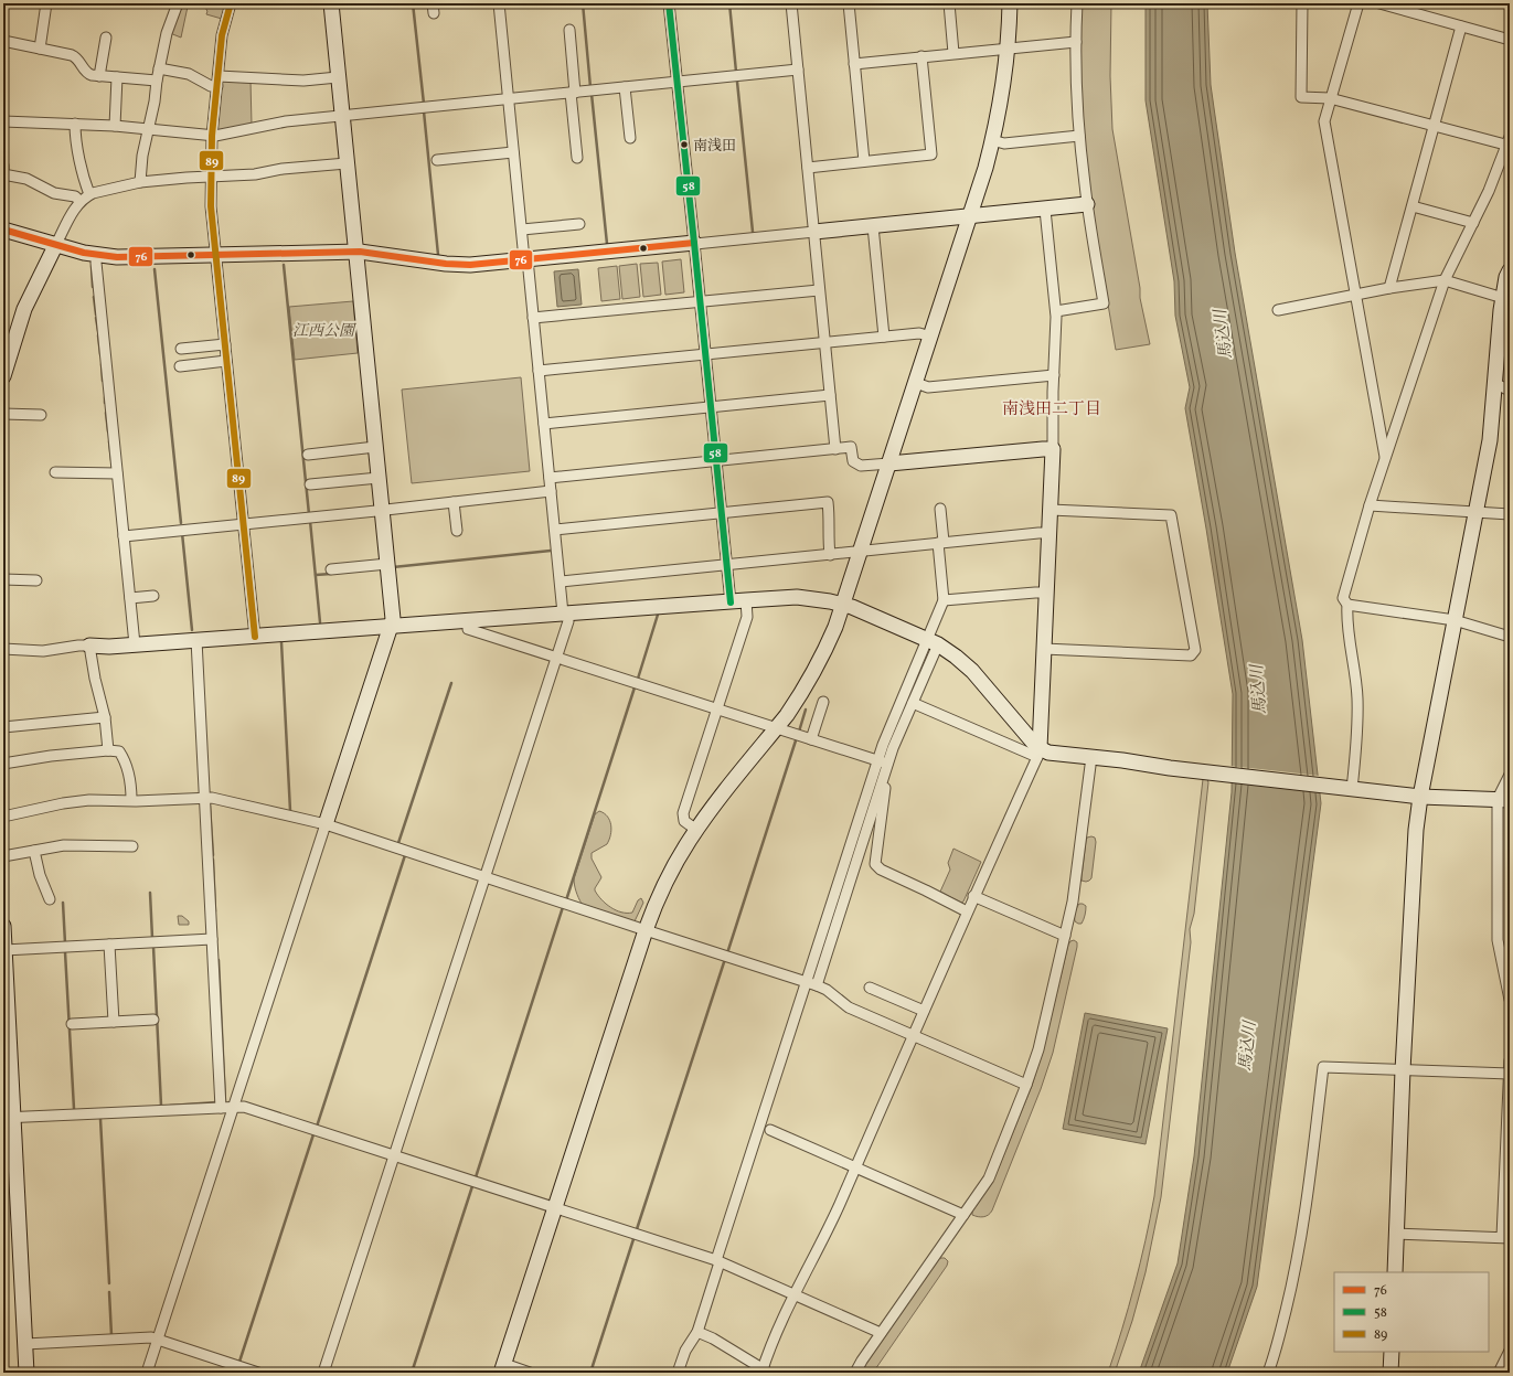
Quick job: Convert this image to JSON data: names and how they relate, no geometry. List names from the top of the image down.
{
  "districts": ["南浅田二丁目"],
  "water": ["馬込川"],
  "parks": ["江西公園"],
  "places": ["南浅田"],
  "lines": ["transit line 58", "transit line 89", "transit line 76"],
  "legend": ["76", "58", "89"]
}
